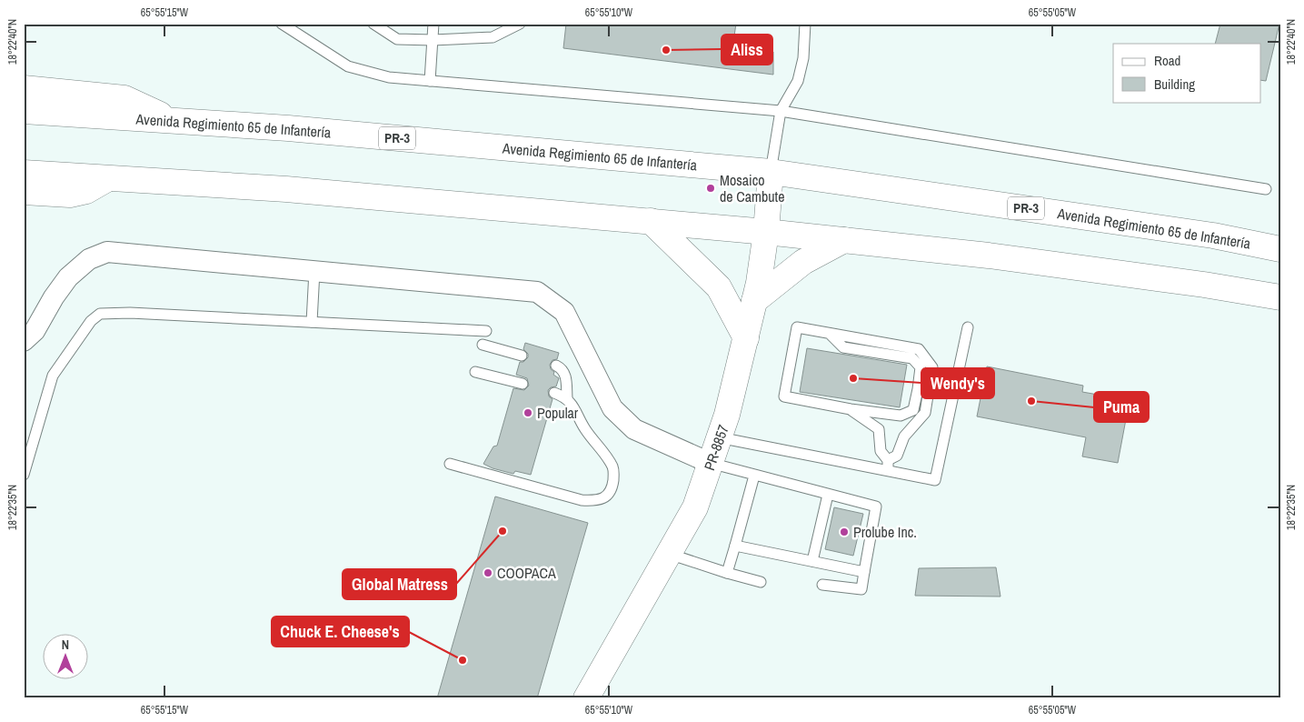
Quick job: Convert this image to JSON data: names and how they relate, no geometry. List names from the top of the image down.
{
  "streets": {
    "main road": ["Avenida Regimiento 65 de Infantería", "PR-3", "PR-8857"]
  },
  "crossings": [
    ["Avenida Regimiento 65 de Infantería", "PR-8857"]
  ],
  "places": [
    "Aliss",
    "Mosaico de Cambute",
    "Wendy's",
    "Puma",
    "Popular",
    "Global Matress",
    "Prolube Inc.",
    "COOPACA",
    "Chuck E. Cheese's"
  ],
  "legend": ["Road", "Building"],
  "north": "top",
  "coordinates": [
    "65°55'15\"W",
    "65°55'10\"W",
    "65°55'05\"W",
    "18°22'40\"N",
    "18°22'35\"N"
  ]
}
